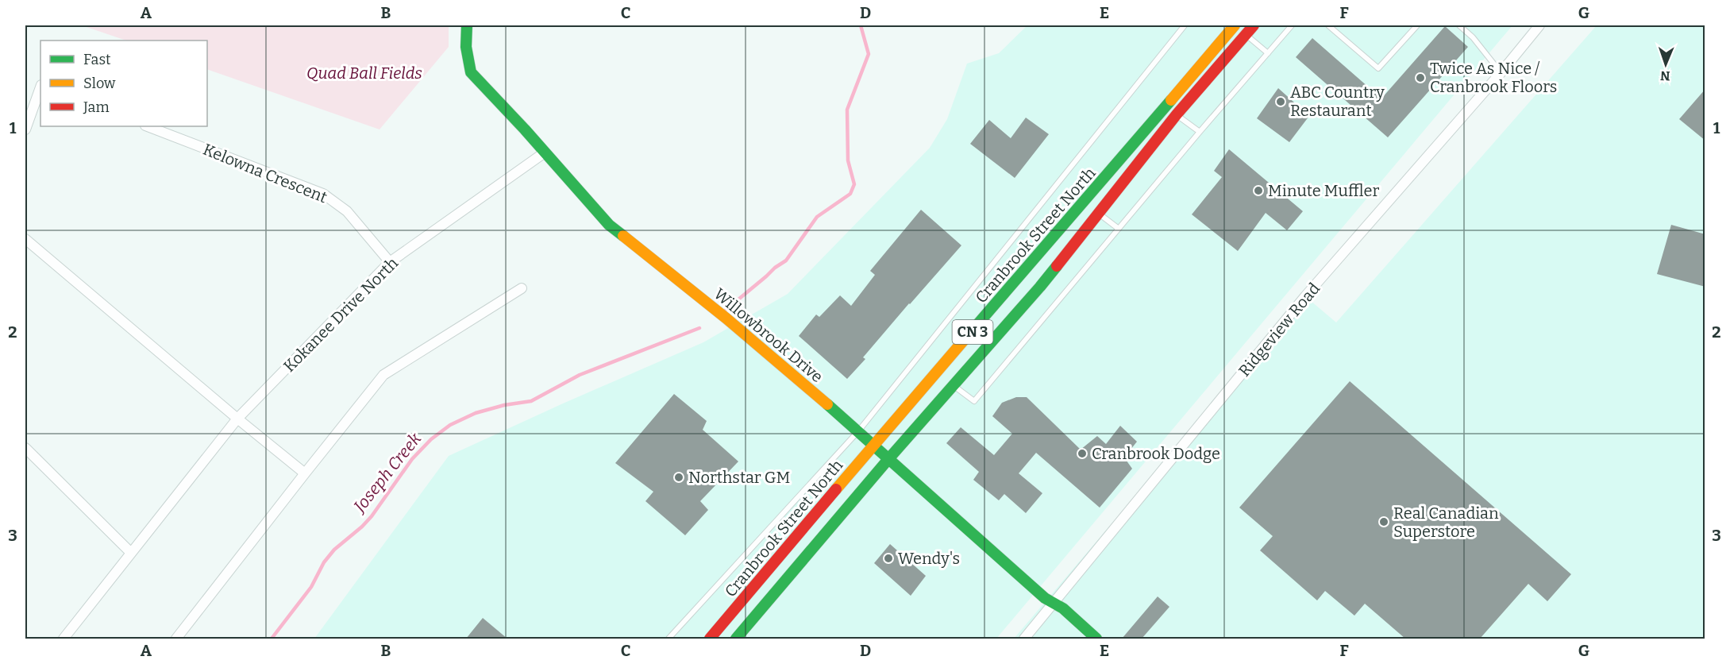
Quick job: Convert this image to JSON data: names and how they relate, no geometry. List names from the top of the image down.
{
  "streets": {
    "main road": ["Cranbrook Street North", "CN 3", "Willowbrook Drive"],
    "street": ["Kelowna Crescent", "Kokanee Drive North", "Ridgeview Road"]
  },
  "crossings": [
    ["Kelowna Crescent", "Kokanee Drive North"],
    ["Cranbrook Street North", "Willowbrook Drive"],
    ["Kokanee Drive North", "Willowbrook Drive"],
    ["Ridgeview Road", "Willowbrook Drive"]
  ],
  "water": ["Joseph Creek"],
  "parks": ["Quad Ball Fields"],
  "places": [
    "Twice As Nice / Cranbrook Floors",
    "ABC Country Restaurant",
    "Minute Muffler",
    "Cranbrook Dodge",
    "Northstar GM",
    "Real Canadian Superstore",
    "Wendy's"
  ],
  "legend": ["Fast", "Slow", "Jam"],
  "north": "bottom",
  "grid": {
    "columns": [
      "A",
      "B",
      "C",
      "D",
      "E",
      "F",
      "G"
    ],
    "rows": ["1", "2", "3"]
  }
}
